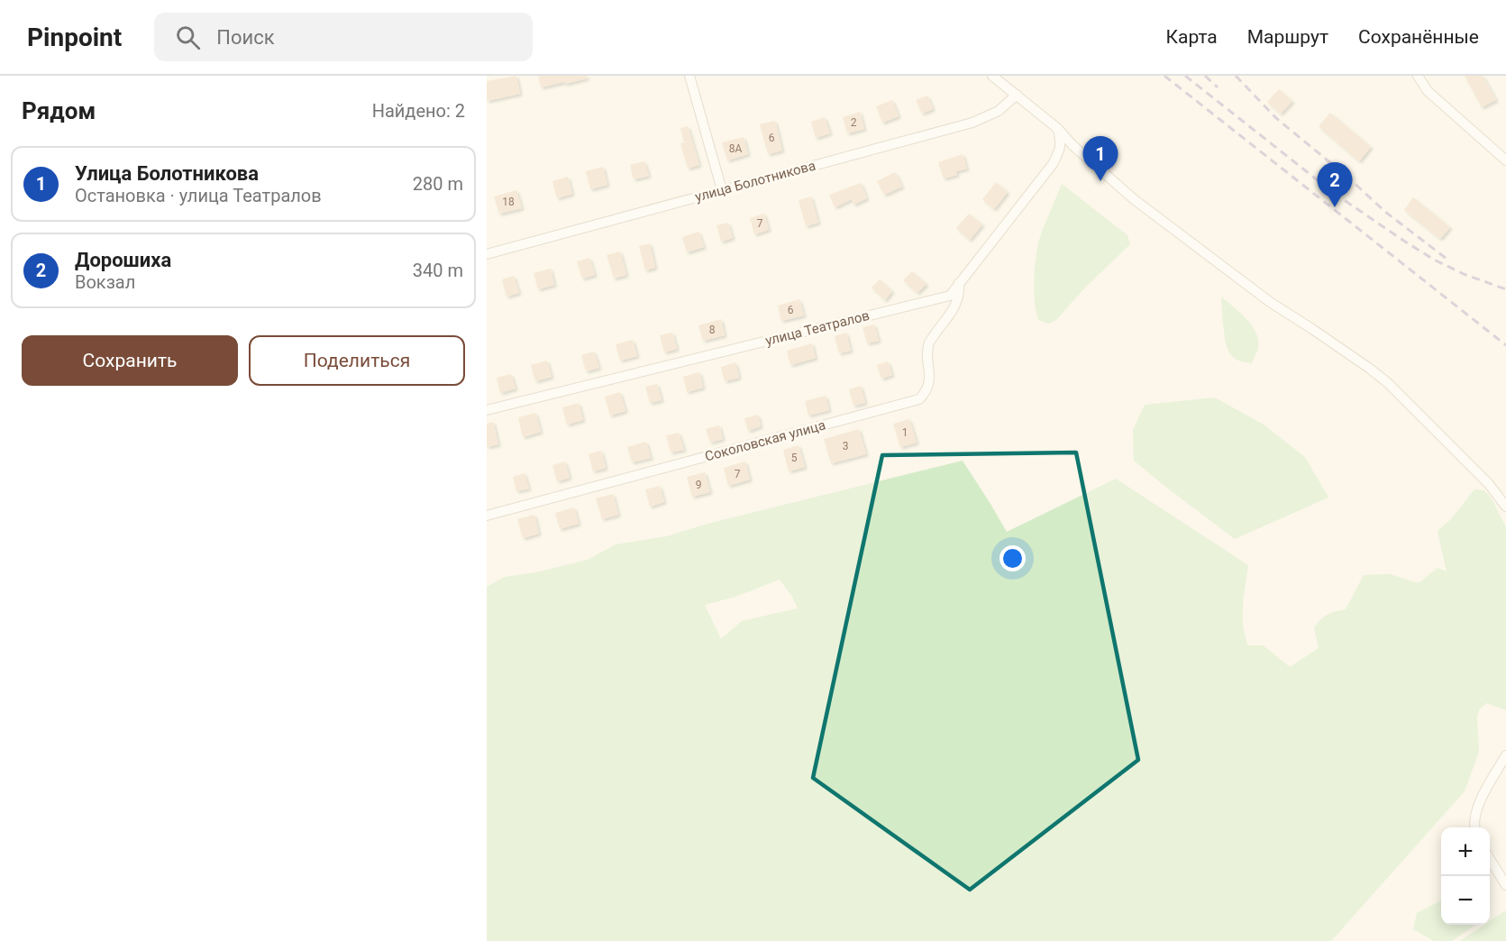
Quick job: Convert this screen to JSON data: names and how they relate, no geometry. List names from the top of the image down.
{
  "streets": {
    "street": ["улица Болотникова", "улица Театралов", "Соколовская улица"]
  },
  "crossings": [
    ["улица Театралов", "Соколовская улица"]
  ],
  "house_numbers": [
    "2",
    "6",
    "8А",
    "18",
    "7",
    "6",
    "8",
    "1",
    "3",
    "5",
    "7",
    "9"
  ],
  "page": {
    "header": "Pinpoint",
    "search": "Поиск",
    "nav": ["Карта", "Маршрут", "Сохранённые"],
    "heading": ["Рядом", "Найдено: 2"],
    "pins": ["1", "2"],
    "list": [
      {
        "mark": "1",
        "name": "Улица Болотникова",
        "note": "Остановка · улица Театралов",
        "value": "280 m"
      },
      {
        "mark": "2",
        "name": "Дорошиха",
        "note": "Вокзал",
        "value": "340 m"
      }
    ],
    "buttons": ["Сохранить", "Поделиться"],
    "map_buttons": ["+", "−"]
  }
}
